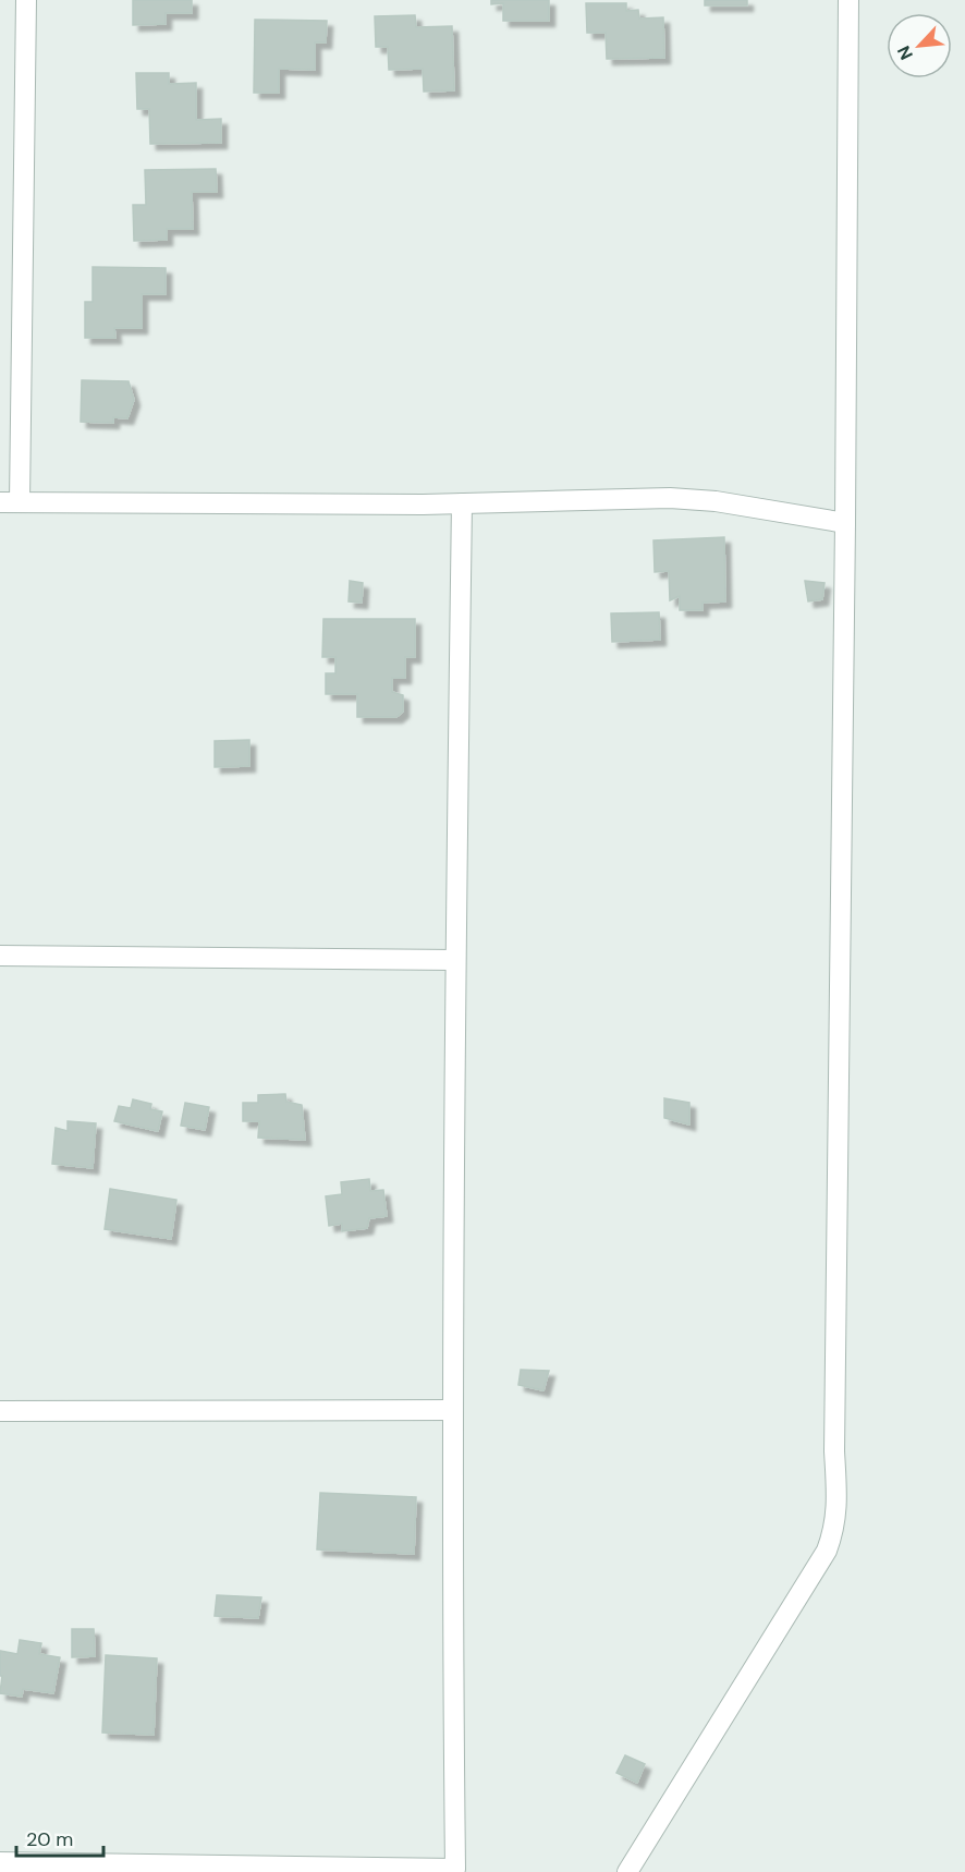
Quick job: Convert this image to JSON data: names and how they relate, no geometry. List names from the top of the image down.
{
  "scale_bar": "20 m",
  "north": "bottom left"
}
